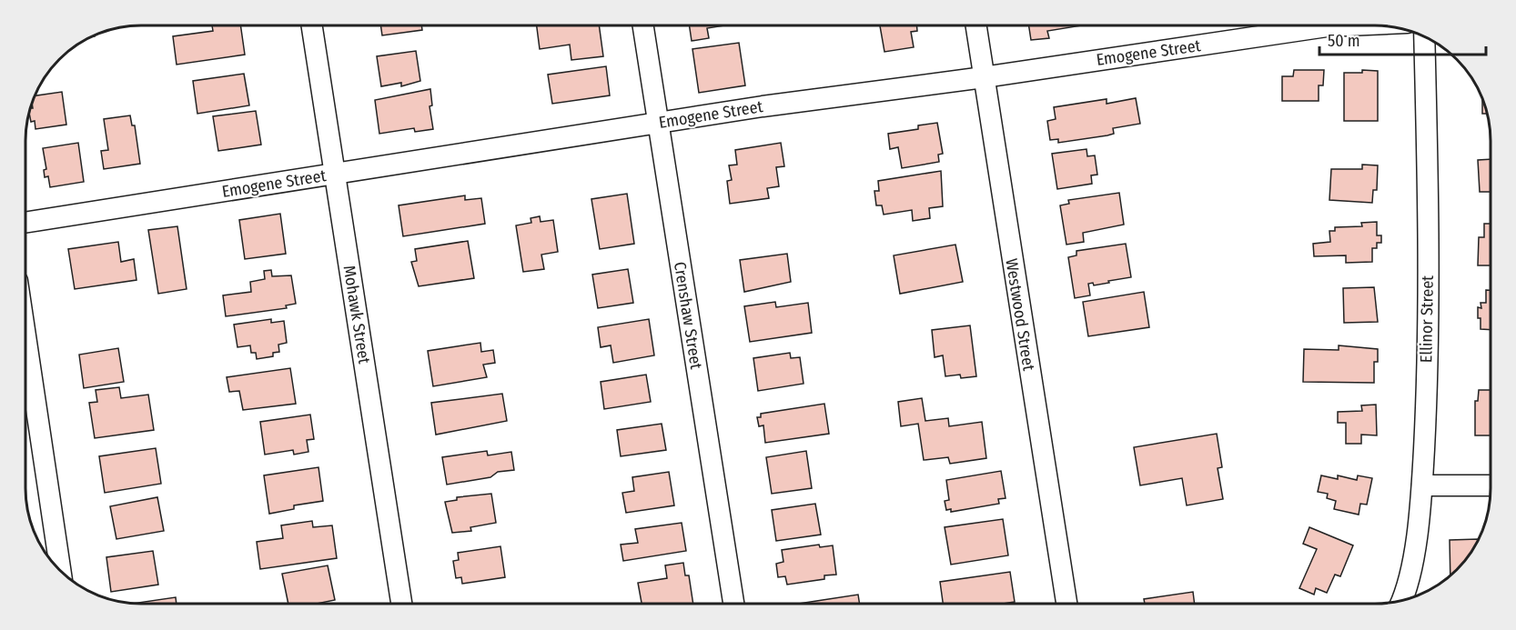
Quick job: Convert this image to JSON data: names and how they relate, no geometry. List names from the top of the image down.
{
  "streets": {
    "street": [
      "Emogene Street",
      "Mohawk Street",
      "Westwood Street",
      "Crenshaw Street",
      "Ellinor Street"
    ]
  },
  "crossings": [
    ["Emogene Street", "Mohawk Street"],
    ["Emogene Street", "Westwood Street"],
    ["Emogene Street", "Crenshaw Street"]
  ],
  "scale_bar": "50 m"
}
